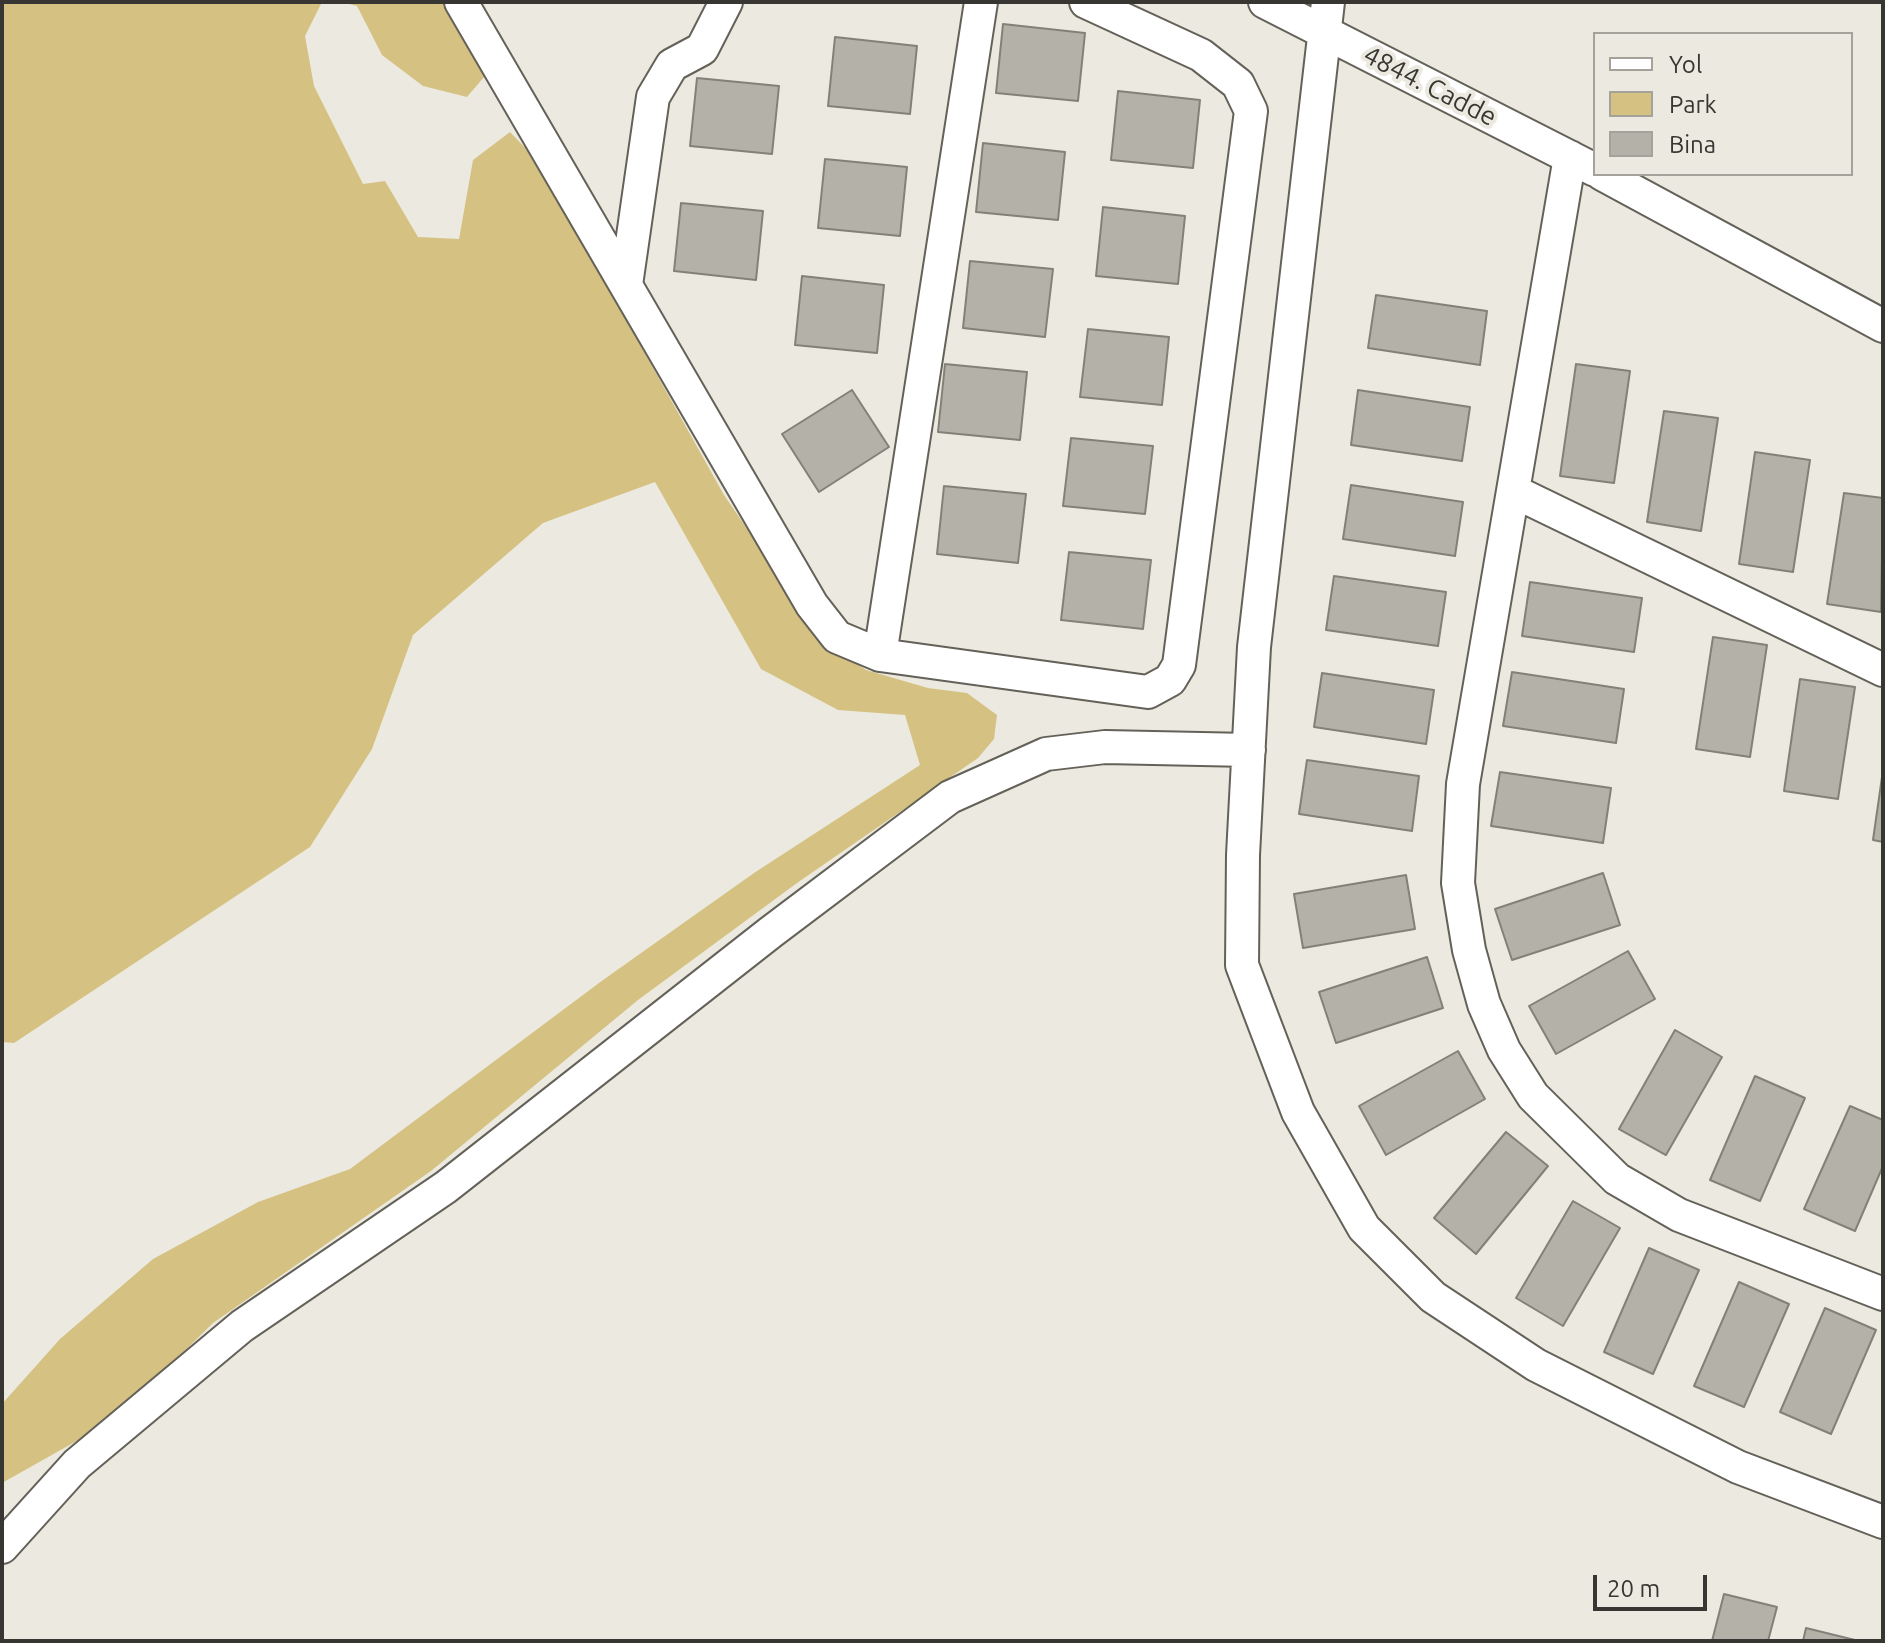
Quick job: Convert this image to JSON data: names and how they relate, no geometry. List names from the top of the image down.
{
  "streets": {
    "street": ["4844. Cadde"]
  },
  "legend": ["Yol", "Park", "Bina"],
  "scale_bar": "20 m"
}
